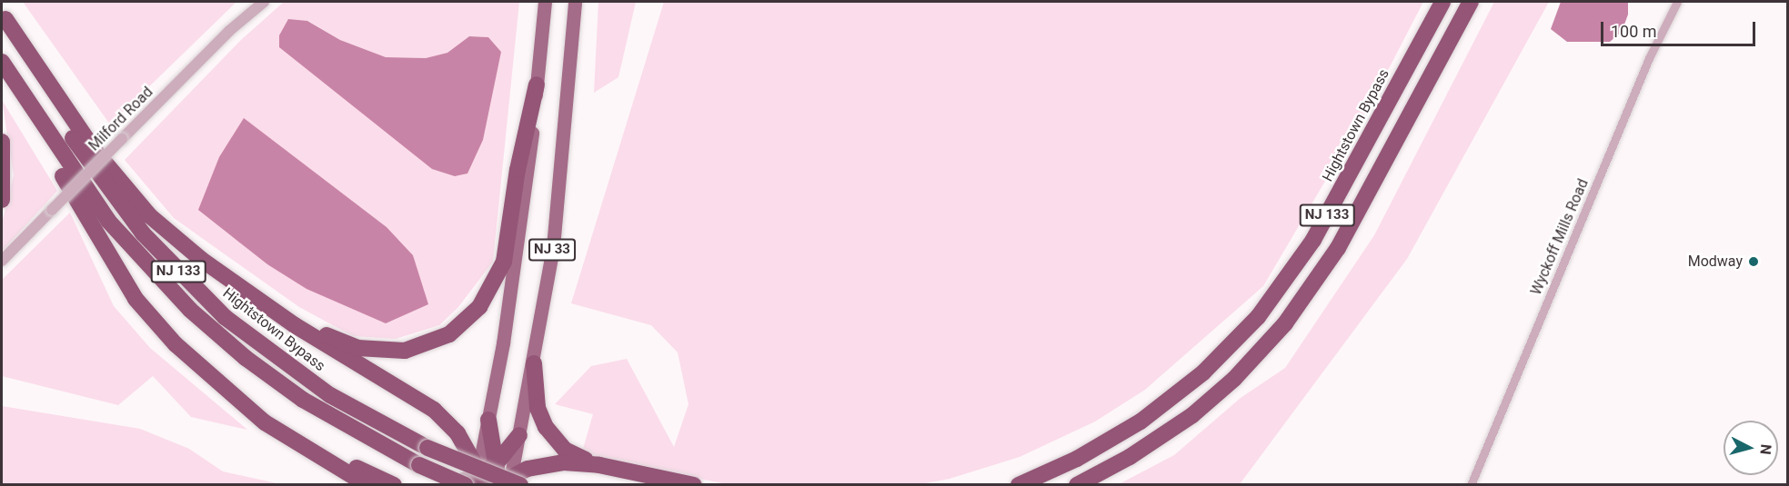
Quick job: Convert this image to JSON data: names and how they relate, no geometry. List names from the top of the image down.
{
  "streets": {
    "highway": ["Hightstown Bypass", "NJ 133"],
    "main road": ["NJ 33"],
    "street": ["Milford Road", "Wyckoff Mills Road"]
  },
  "crossings": [
    ["Hightstown Bypass", "NJ 133"]
  ],
  "places": ["Modway"],
  "scale_bar": "100 m",
  "north": "right"
}
